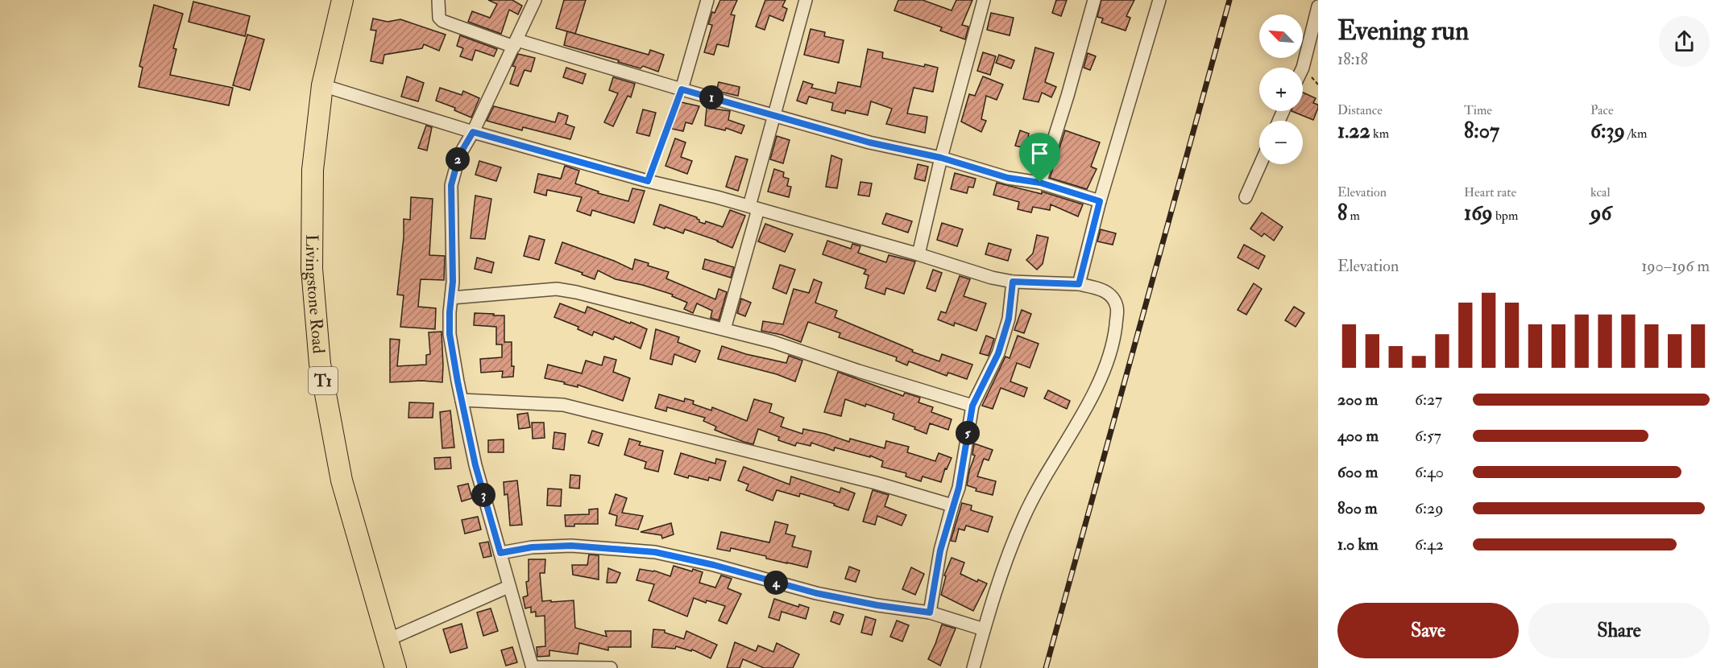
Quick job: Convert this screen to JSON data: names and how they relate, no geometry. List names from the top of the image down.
{
  "streets": {
    "highway": ["Livingstone Road", "T1"]
  },
  "north": "top left",
  "page": {
    "heading": ["Evening run", "18:18"],
    "map_buttons": ["+", "−"],
    "stats": [
      ["Distance", "1.22 km"],
      ["Time", "8:07"],
      ["Pace", "6:39 /km"],
      ["Elevation", "8 m"],
      ["Heart rate", "169 bpm"],
      ["kcal", "96"]
    ],
    "pins": [
      "1",
      "2",
      "5",
      "3",
      "4"
    ],
    "chart": ["Elevation", "190–196 m"],
    "list": [
      {
        "name": "200 m",
        "note": "6:27"
      },
      {
        "name": "400 m",
        "note": "6:57"
      },
      {
        "name": "600 m",
        "note": "6:40"
      },
      {
        "name": "800 m",
        "note": "6:29"
      },
      {
        "name": "1.0 km",
        "note": "6:42"
      }
    ],
    "buttons": ["Save", "Share"]
  }
}
